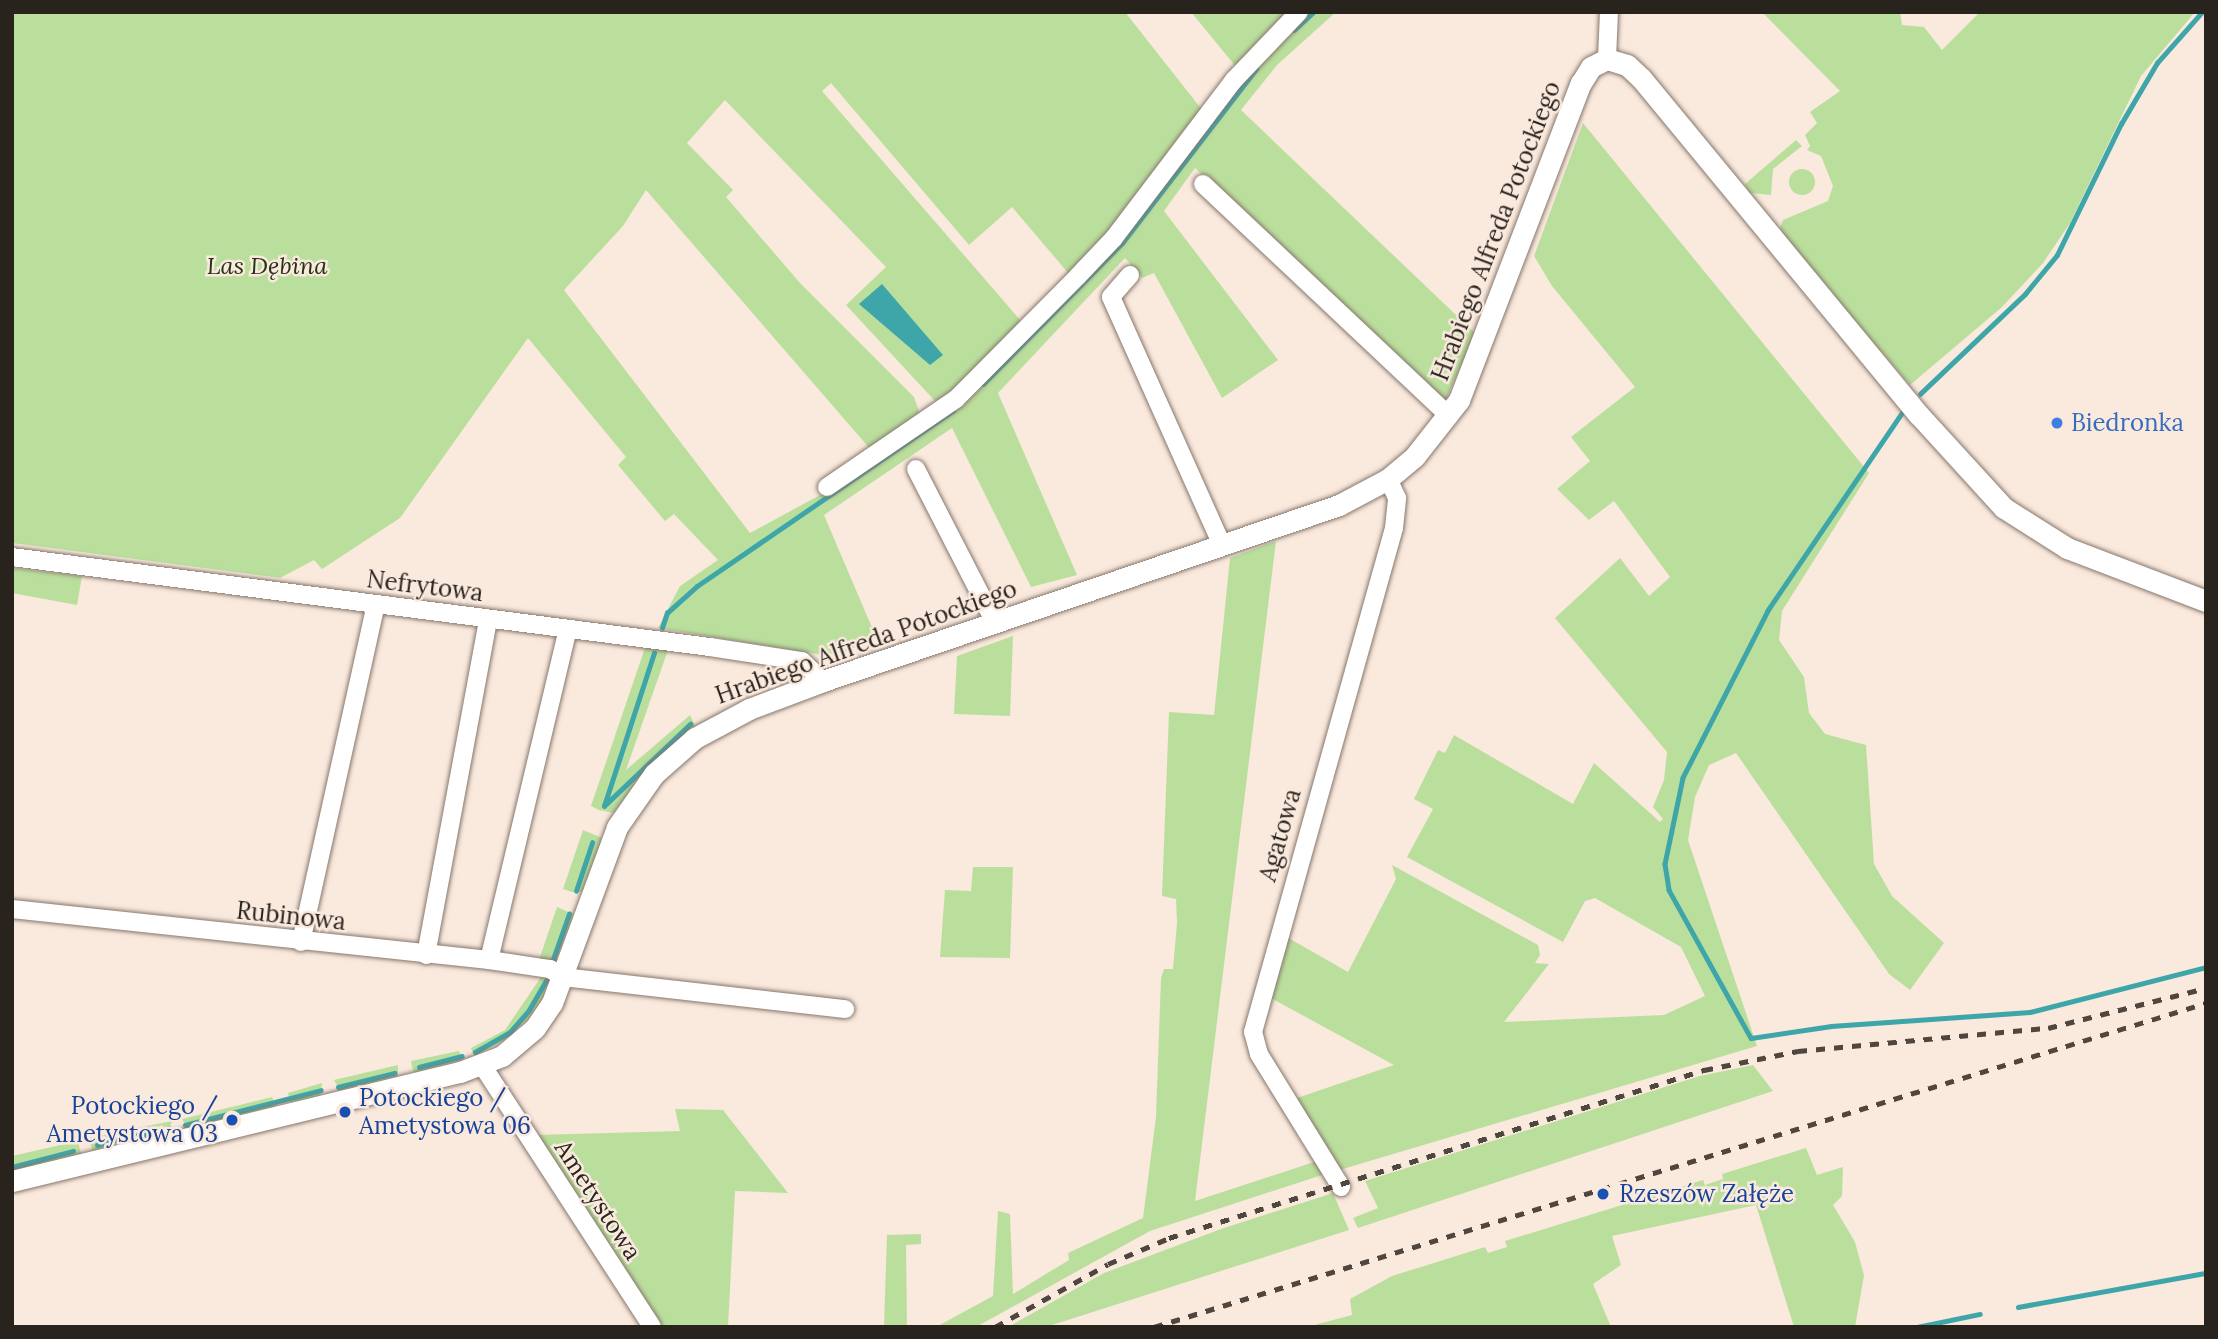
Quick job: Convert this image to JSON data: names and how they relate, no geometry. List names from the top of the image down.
{
  "streets": {
    "street": [
      "Hrabiego Alfreda Potockiego",
      "Nefrytowa",
      "Agatowa",
      "Rubinowa",
      "Ametystowa"
    ]
  },
  "crossings": [
    ["Hrabiego Alfreda Potockiego", "Nefrytowa"],
    ["Hrabiego Alfreda Potockiego", "Agatowa"],
    ["Hrabiego Alfreda Potockiego", "Rubinowa"],
    ["Hrabiego Alfreda Potockiego", "Ametystowa"]
  ],
  "parks": ["Las Dębina"],
  "places": [
    "Biedronka",
    "Potockiego / Ametystowa 06",
    "Potockiego / Ametystowa 03",
    "Rzeszów Załęże"
  ]
}
